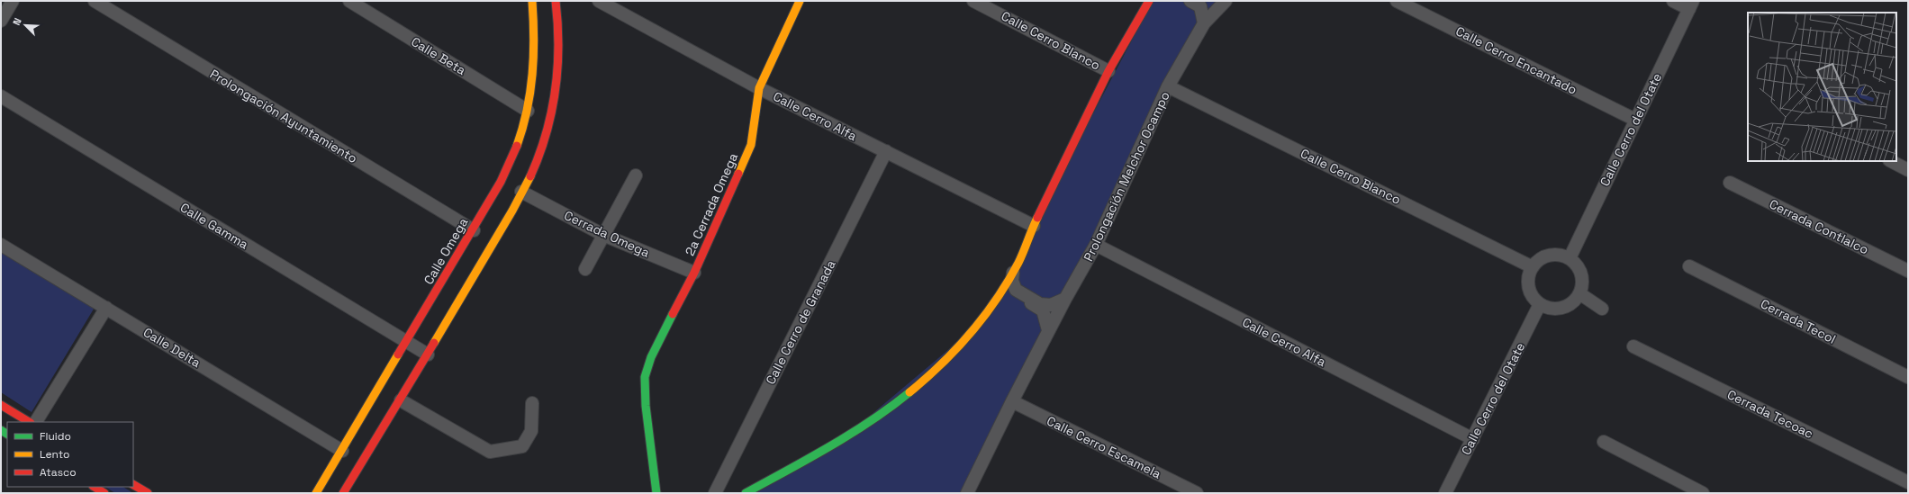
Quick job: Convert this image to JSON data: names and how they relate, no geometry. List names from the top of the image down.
{
  "streets": {
    "street": [
      "Calle Cerro Blanco",
      "Calle Beta",
      "Calle Cerro Encantado",
      "Prolongación Ayuntamiento",
      "Calle Cerro Alfa",
      "Calle Cerro del Otate",
      "Prolongación Melchor Ocampo",
      "2a Cerrada Omega",
      "Calle Gamma",
      "Cerrada Contlalco",
      "Cerrada Omega",
      "Calle Omega",
      "Cerrada Tecol",
      "Calle Cerro de Granada",
      "Calle Delta",
      "Cerrada Tecoac",
      "Calle Cerro Escamela"
    ]
  },
  "crossings": [
    ["Calle Cerro Blanco", "Calle Cerro del Otate"],
    ["Calle Cerro Blanco", "Prolongación Melchor Ocampo"],
    ["Calle Beta", "Calle Omega"],
    ["Calle Cerro Encantado", "Calle Cerro del Otate"],
    ["Prolongación Ayuntamiento", "Calle Omega"],
    ["Calle Cerro Alfa", "Calle Cerro del Otate"],
    ["Calle Cerro Alfa", "Prolongación Melchor Ocampo"],
    ["Calle Cerro Alfa", "2a Cerrada Omega"],
    ["Calle Cerro Alfa", "Calle Cerro de Granada"],
    ["Prolongación Melchor Ocampo", "Calle Cerro Escamela"],
    ["2a Cerrada Omega", "Cerrada Omega"],
    ["Calle Gamma", "Calle Omega"],
    ["Calle Omega", "Calle Delta"]
  ],
  "legend": ["Fluido", "Lento", "Atasco"],
  "north": "top left"
}
